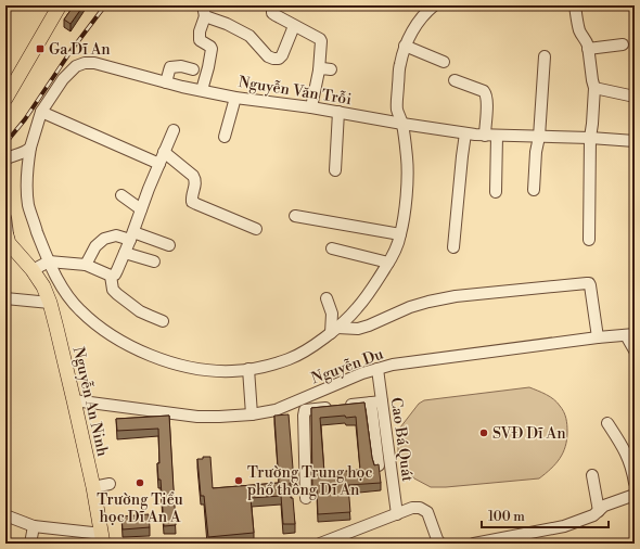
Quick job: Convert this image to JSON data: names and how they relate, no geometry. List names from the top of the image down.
{
  "streets": {
    "main road": ["Nguyễn An Ninh"],
    "street": ["Nguyễn Văn Trỗi", "Nguyễn Du", "Cao Bá Quát"]
  },
  "crossings": [
    ["Nguyễn Du", "Nguyễn An Ninh"],
    ["Nguyễn Du", "Cao Bá Quát"]
  ],
  "places": {
    "transit": ["Ga Dĩ An"],
    "other": ["SVĐ Dĩ An", "Trường Trung học phổ thông Dĩ An", "Trường Tiểu học Dĩ An A"]
  },
  "scale_bar": "100 m"
}
